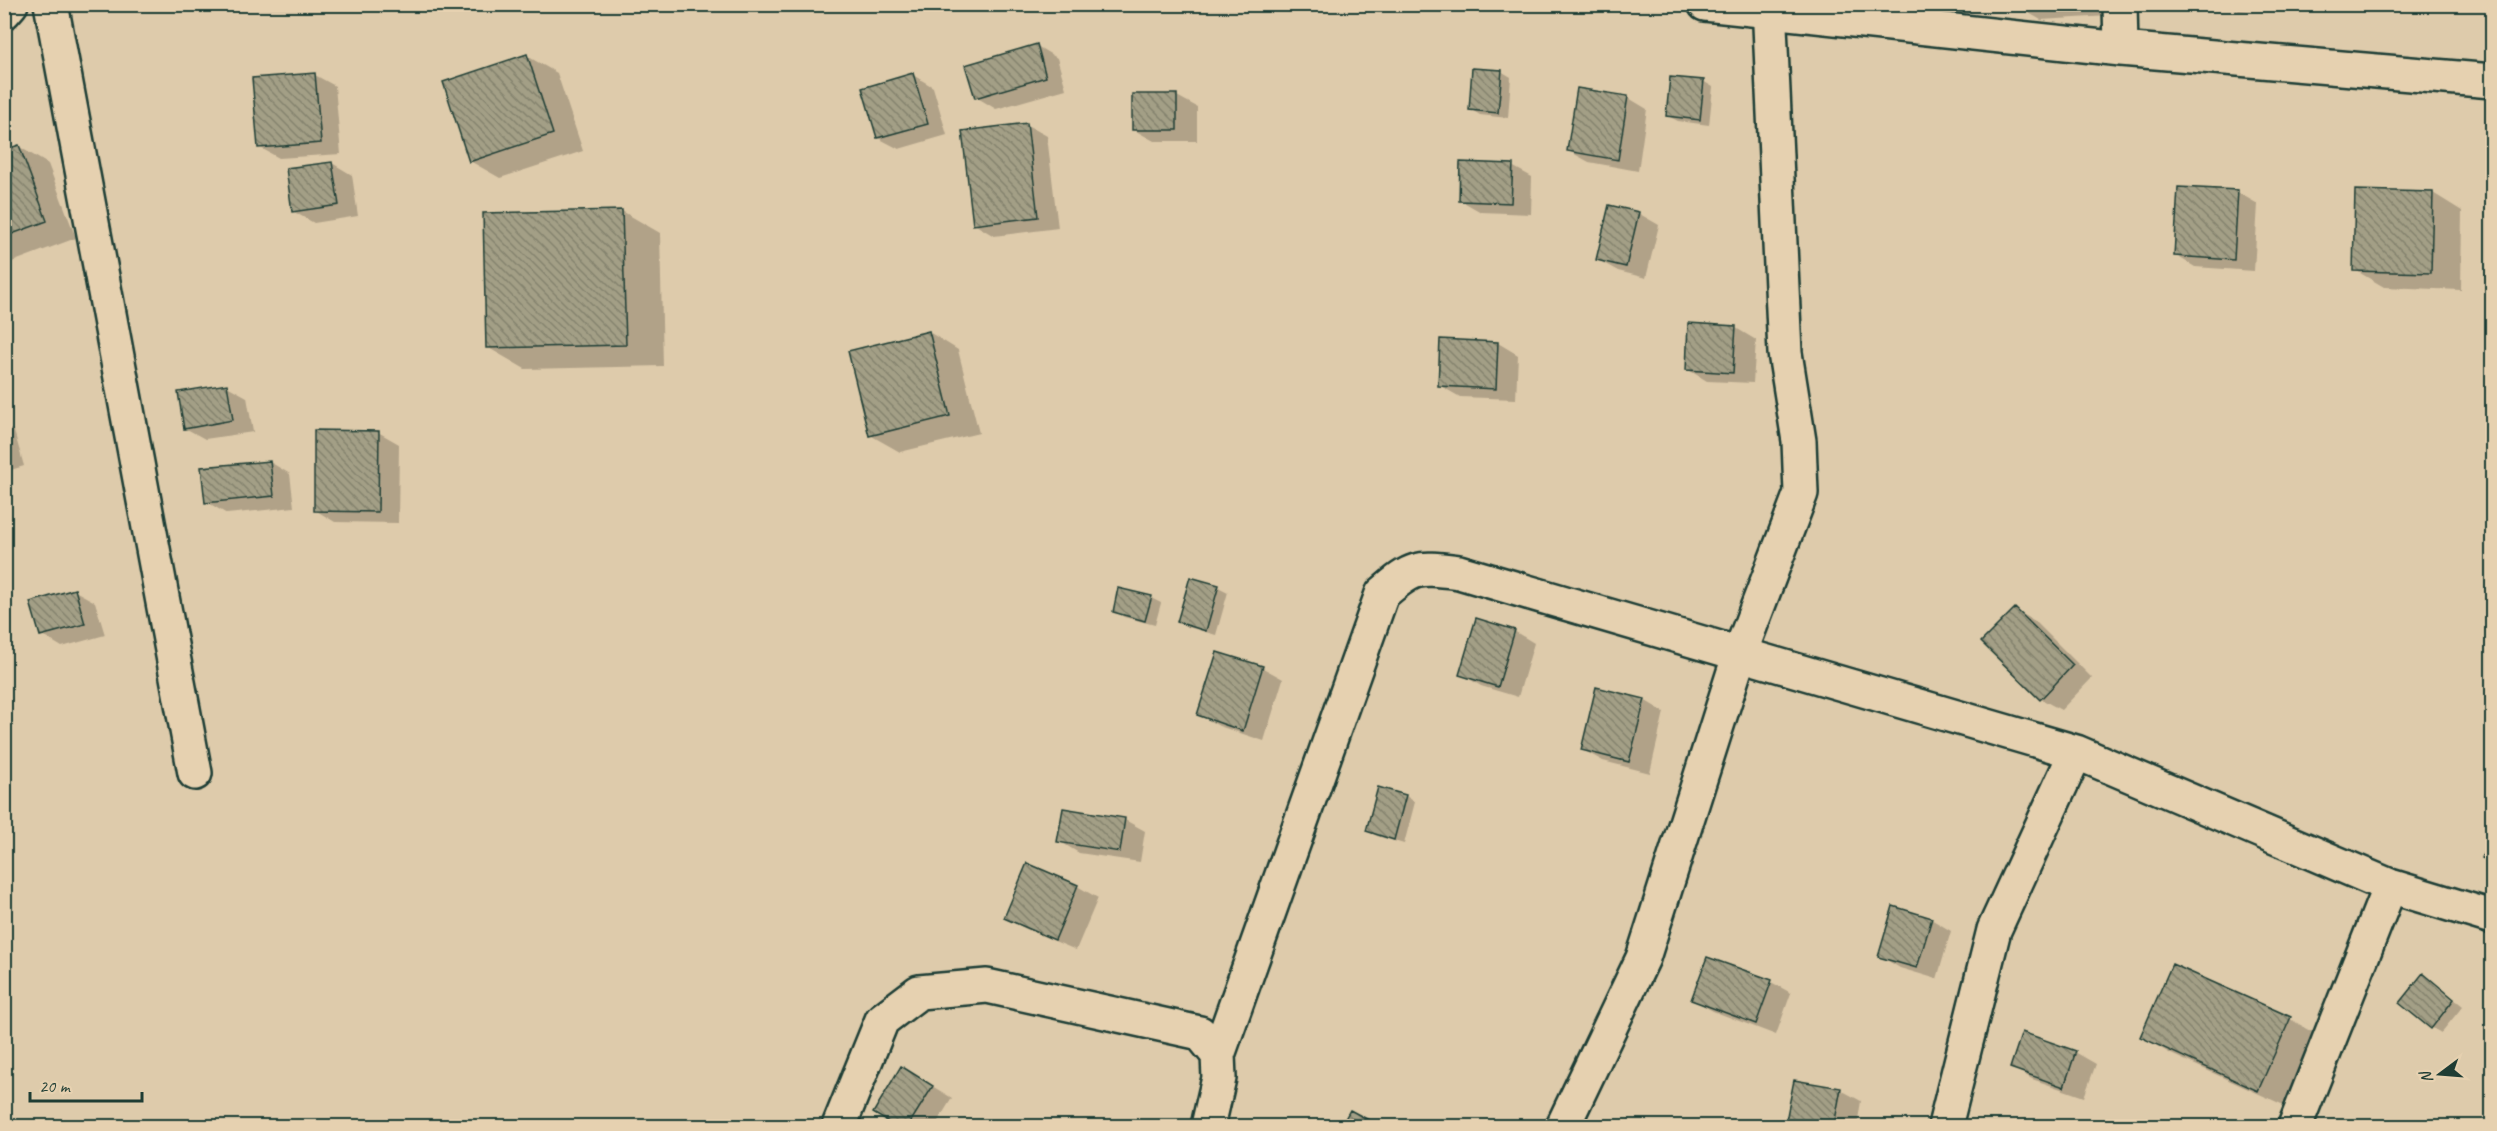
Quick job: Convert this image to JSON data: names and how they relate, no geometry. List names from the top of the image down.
{
  "scale_bar": "20 m",
  "north": "left"
}
